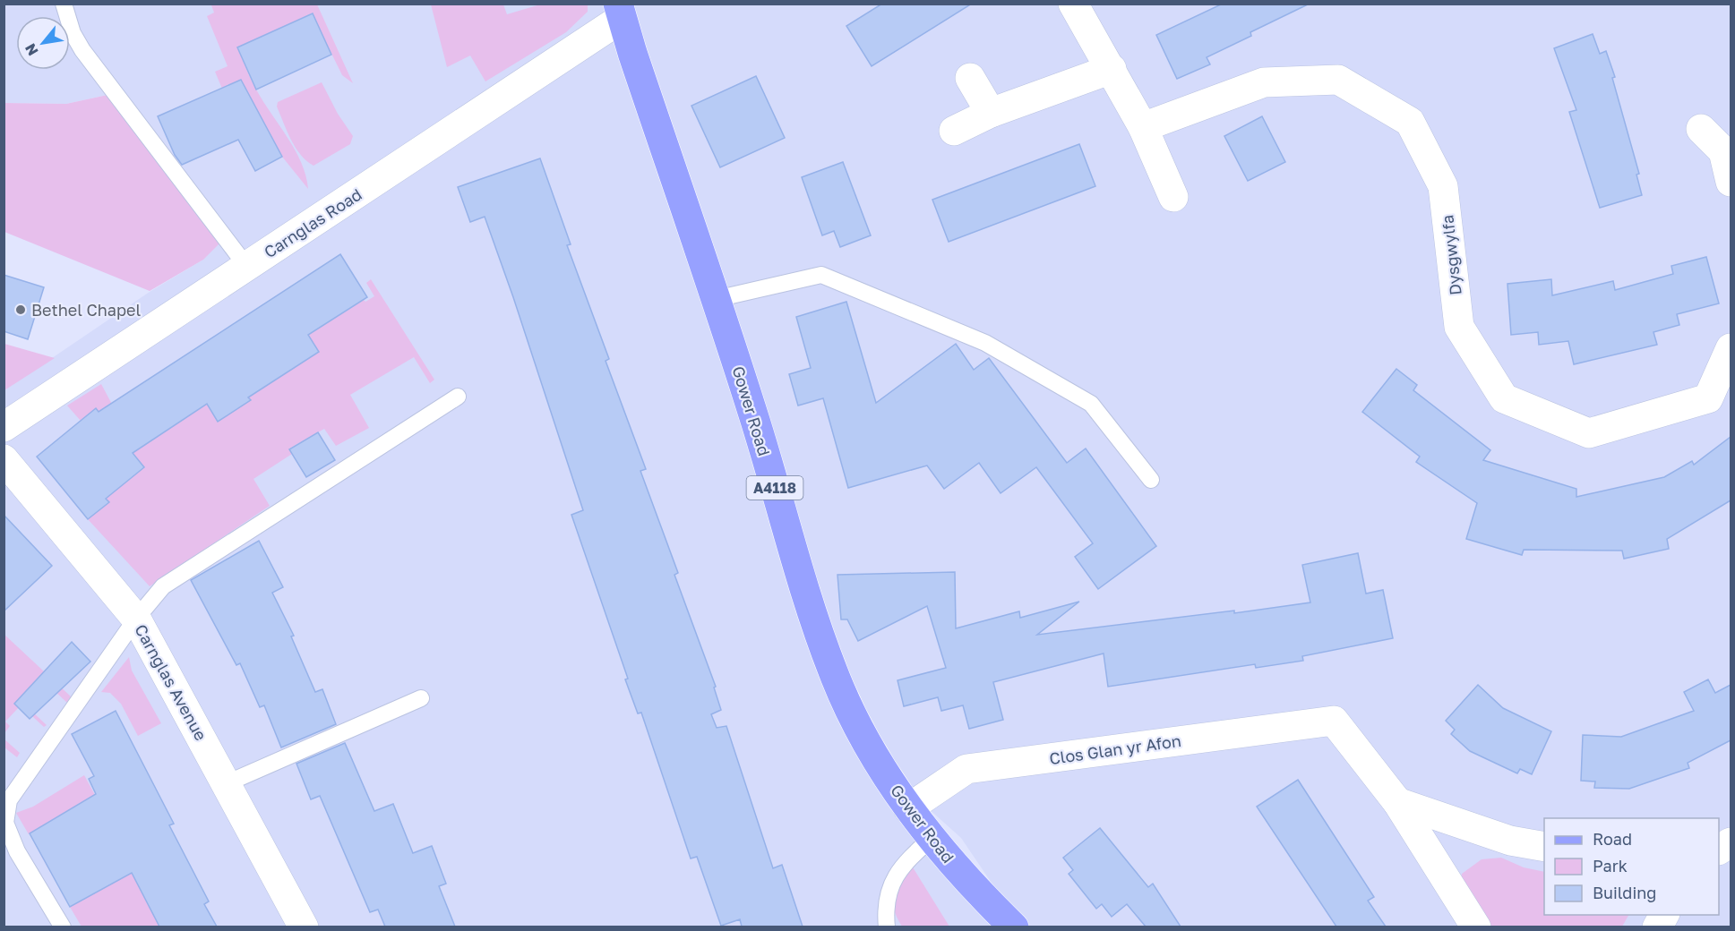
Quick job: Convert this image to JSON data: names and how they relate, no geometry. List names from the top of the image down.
{
  "streets": {
    "main road": ["Gower Road", "A4118"],
    "street": [
      "Carnglas Road",
      "Dysgwylfa",
      "Carnglas Avenue",
      "Clos Glan yr Afon"
    ]
  },
  "crossings": [
    ["Carnglas Road", "Gower Road"],
    ["Gower Road", "Clos Glan yr Afon"]
  ],
  "places": ["Bethel Chapel"],
  "legend": ["Road", "Park", "Building"],
  "north": "bottom left"
}
